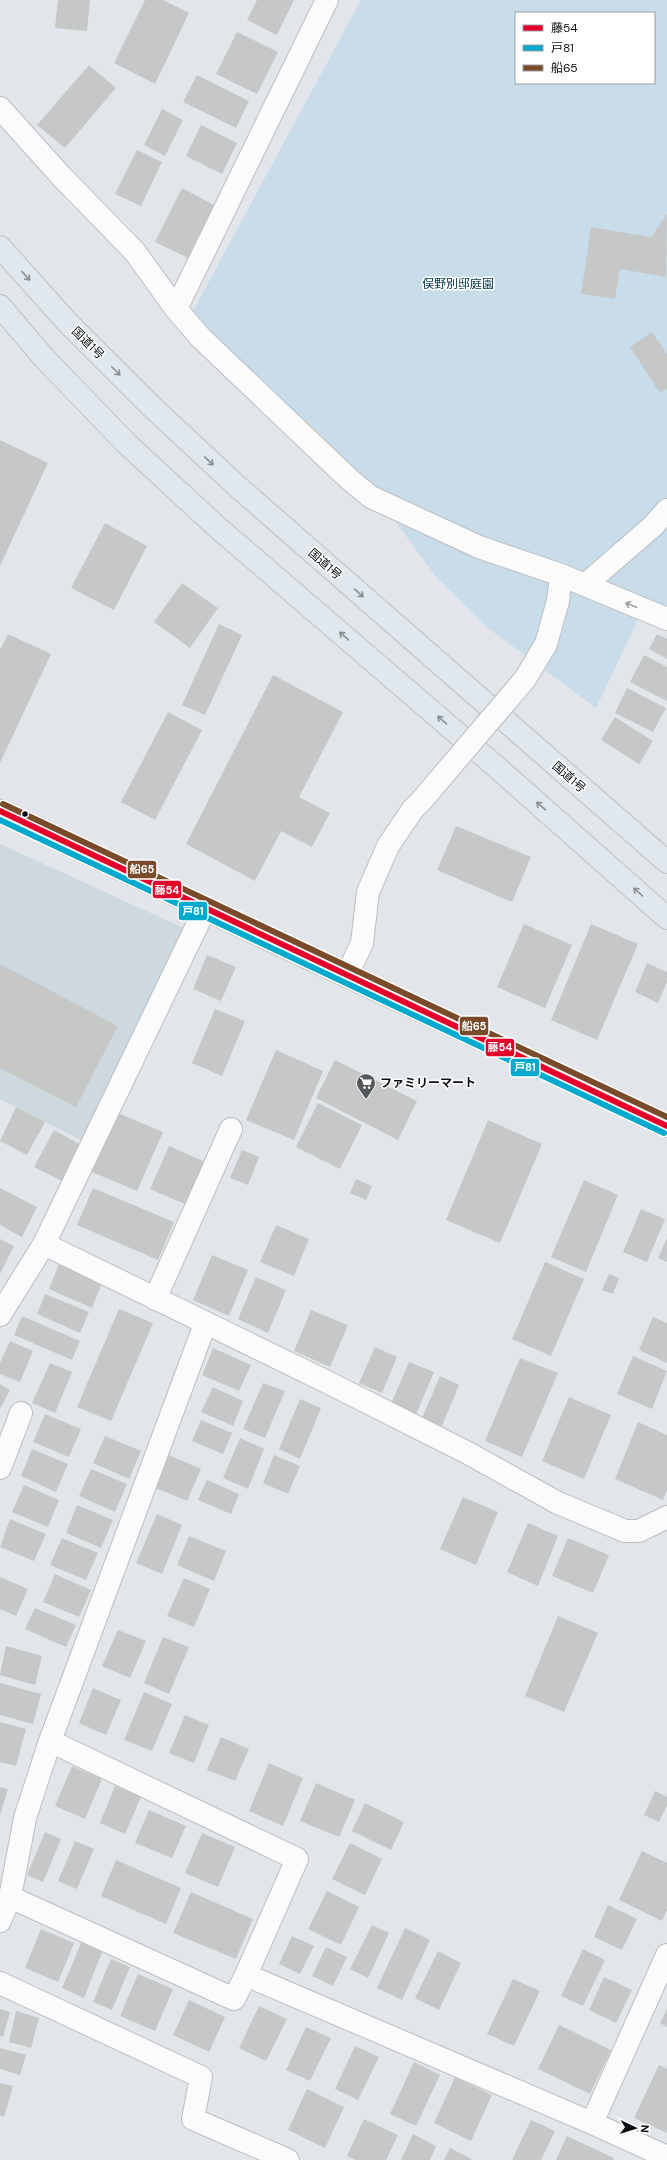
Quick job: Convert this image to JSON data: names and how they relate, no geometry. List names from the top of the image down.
{
  "streets": {
    "highway": ["国道1号"]
  },
  "parks": ["俣野別邸庭園"],
  "places": {
    "supermarket": ["ファミリーマート"]
  },
  "lines": ["transit line 船65", "transit line 藤54", "transit line 戸81"],
  "legend": ["藤54", "戸81", "船65"],
  "north": "right"
}
